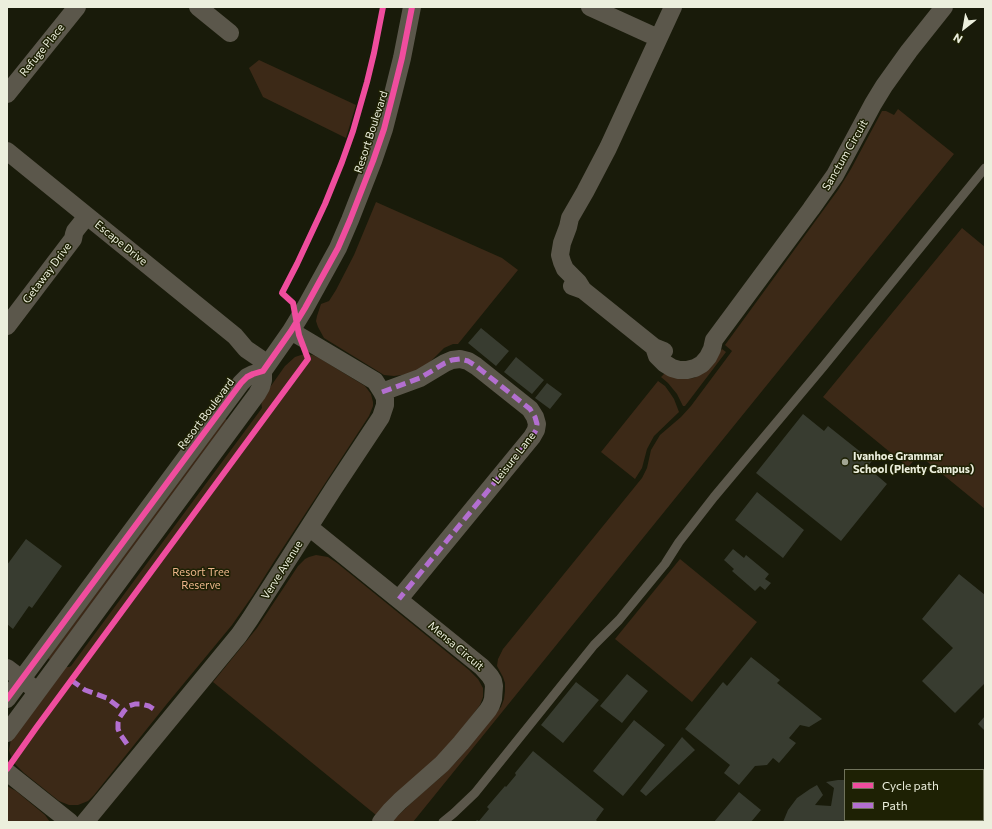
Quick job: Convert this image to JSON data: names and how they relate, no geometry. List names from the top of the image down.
{
  "streets": {
    "street": [
      "Refuge Place",
      "Resort Boulevard",
      "Sanctum Circuit",
      "Escape Drive",
      "Getaway Drive",
      "Leisure Lane",
      "Verve Avenue",
      "Mensa Circuit"
    ]
  },
  "crossings": [
    ["Resort Boulevard", "Escape Drive"],
    ["Escape Drive", "Getaway Drive"],
    ["Leisure Lane", "Verve Avenue"],
    ["Leisure Lane", "Mensa Circuit"],
    ["Verve Avenue", "Mensa Circuit"]
  ],
  "parks": ["Resort Tree Reserve"],
  "places": ["Ivanhoe Grammar School (Plenty Campus)"],
  "legend": ["Cycle path", "Path"],
  "north": "bottom left"
}
